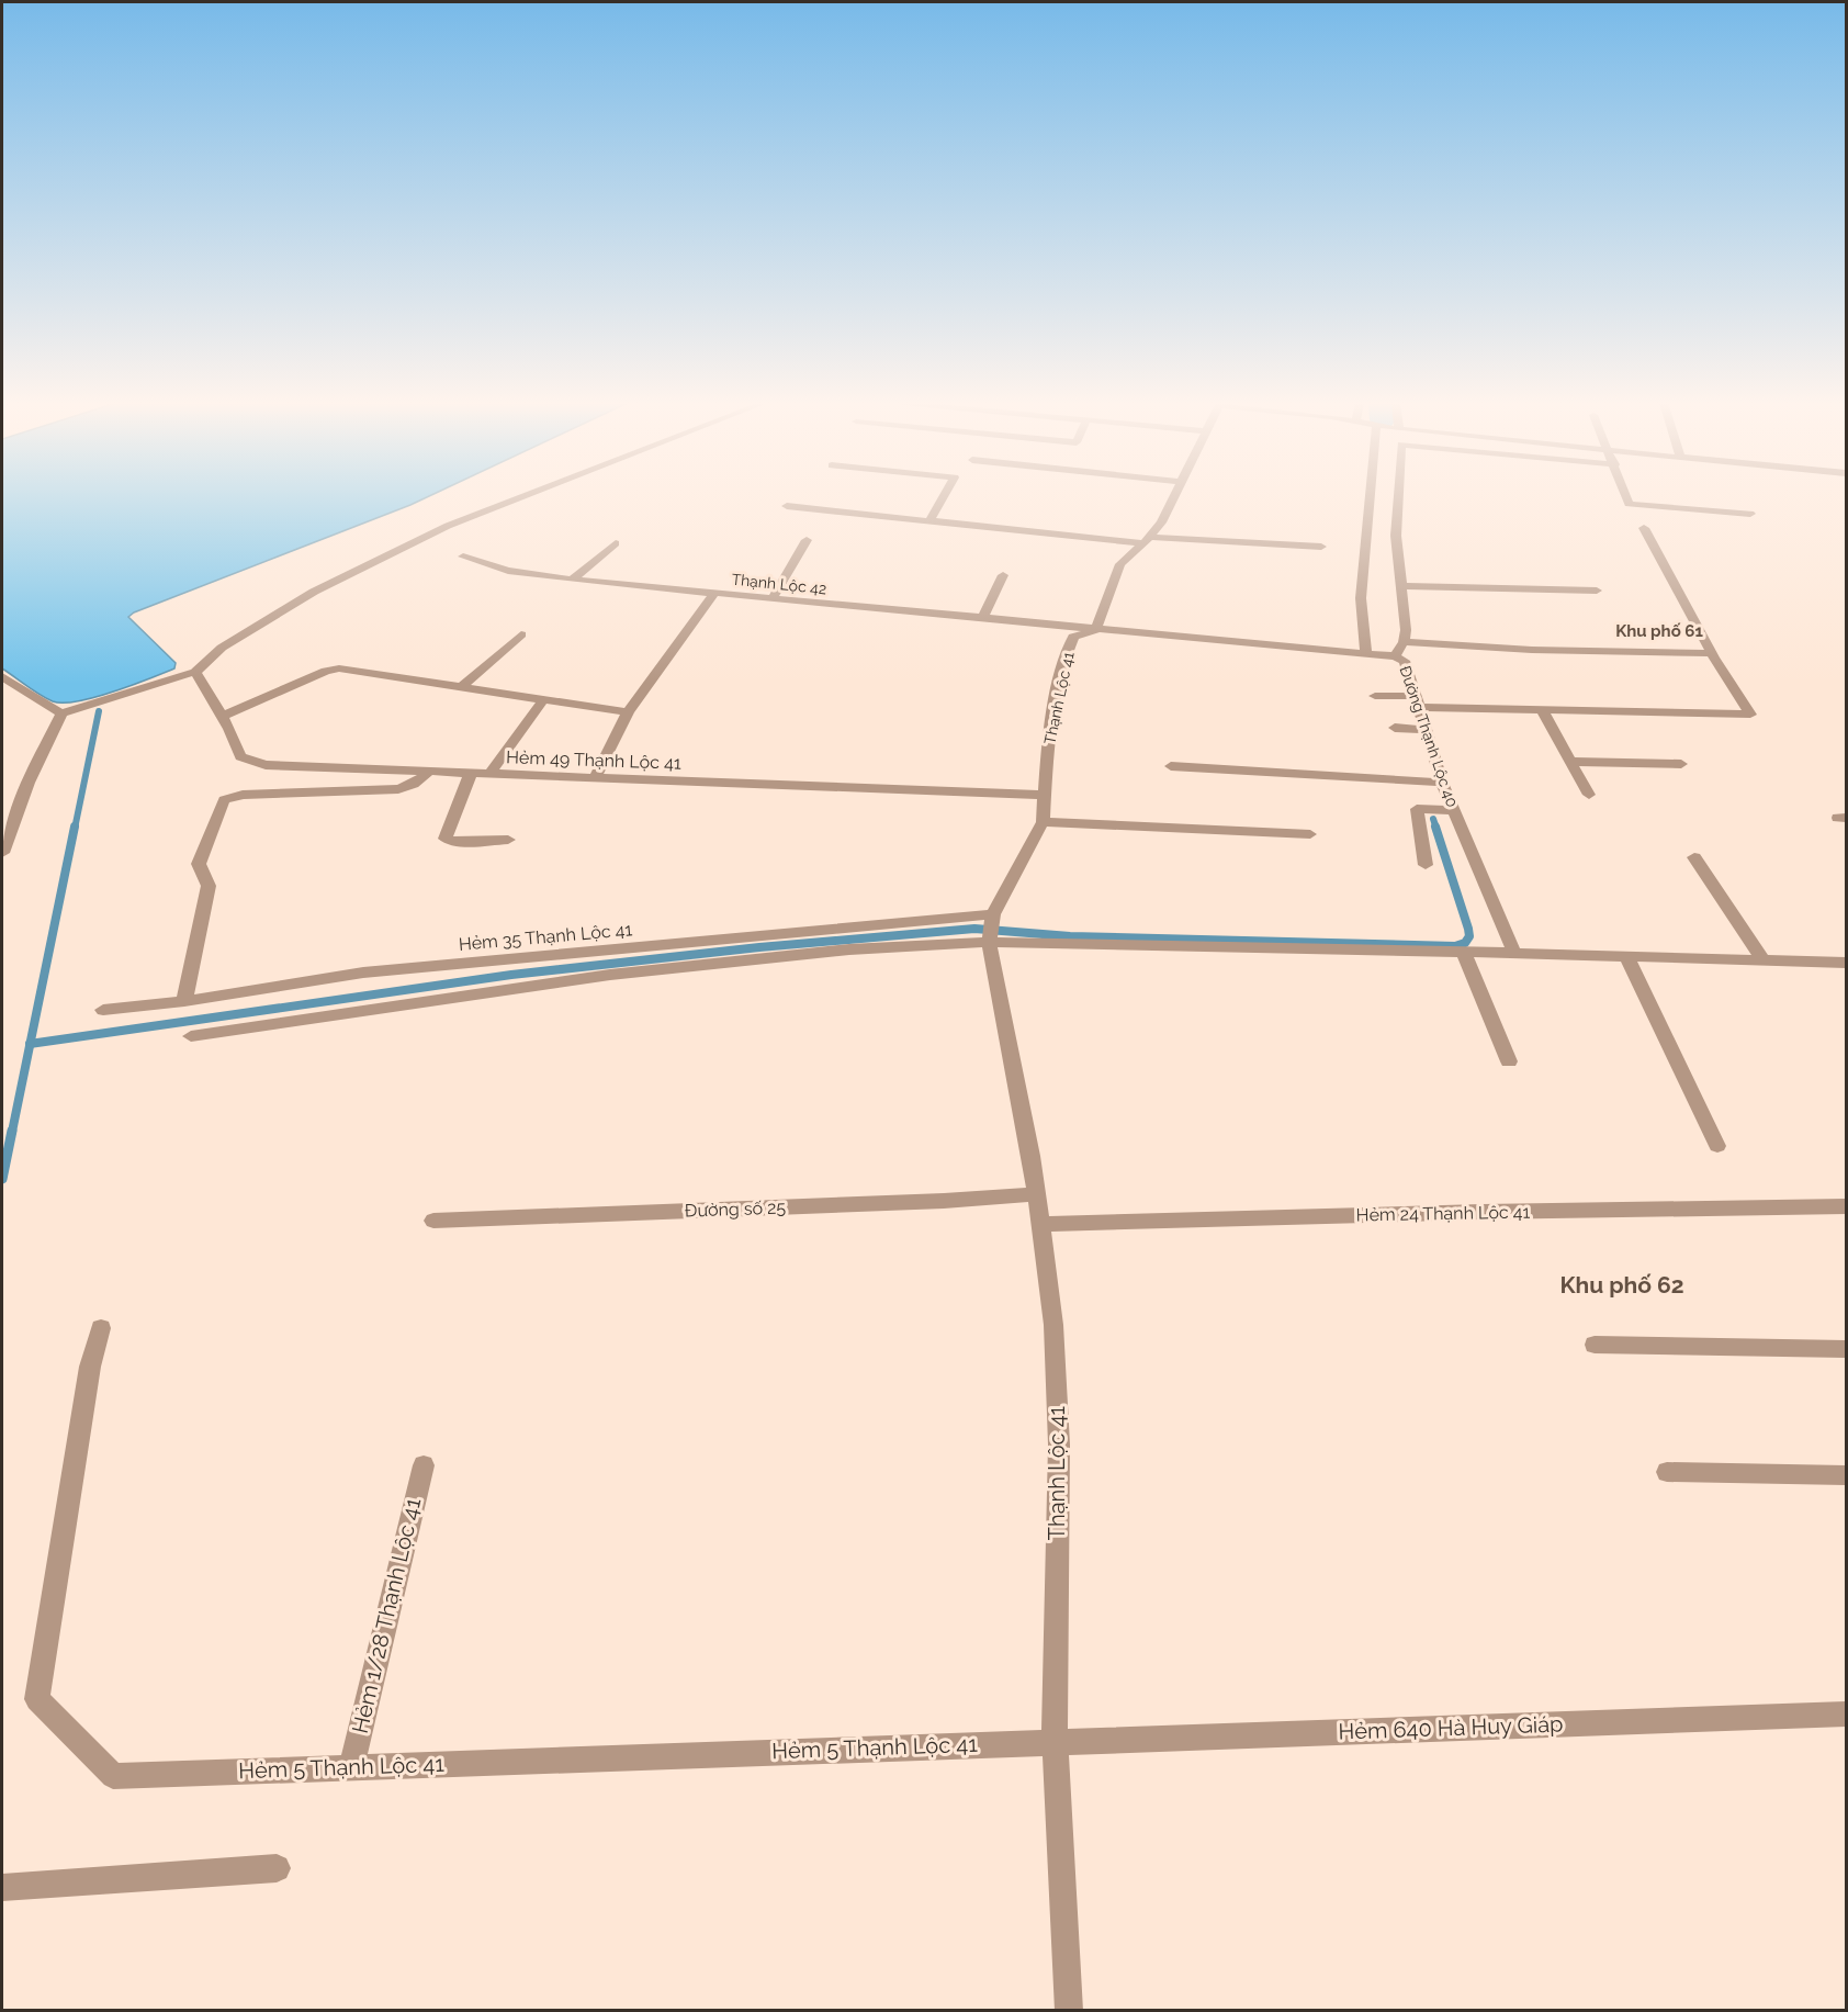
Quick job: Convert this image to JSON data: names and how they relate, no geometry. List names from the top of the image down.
{
  "streets": {
    "street": [
      "Thạnh Lộc 42",
      "Thạnh Lộc 41",
      "Đường Thạnh Lộc 40",
      "Hẻm 49 Thạnh Lộc 41",
      "Hẻm 35 Thạnh Lộc 41",
      "Đường số 25",
      "Hẻm 24 Thạnh Lộc 41",
      "Hẻm 1/28 Thạnh Lộc 41",
      "Hẻm 640 Hà Huy Giáp",
      "Hẻm 5 Thạnh Lộc 41"
    ]
  },
  "crossings": [
    ["Thạnh Lộc 42", "Thạnh Lộc 41"],
    ["Thạnh Lộc 42", "Đường Thạnh Lộc 40"],
    ["Thạnh Lộc 41", "Đường Thạnh Lộc 40"],
    ["Thạnh Lộc 41", "Hẻm 49 Thạnh Lộc 41"],
    ["Thạnh Lộc 41", "Hẻm 35 Thạnh Lộc 41"],
    ["Thạnh Lộc 41", "Đường số 25"],
    ["Thạnh Lộc 41", "Hẻm 24 Thạnh Lộc 41"],
    ["Thạnh Lộc 41", "Hẻm 640 Hà Huy Giáp"],
    ["Thạnh Lộc 41", "Hẻm 5 Thạnh Lộc 41"],
    ["Hẻm 1/28 Thạnh Lộc 41", "Hẻm 5 Thạnh Lộc 41"],
    ["Hẻm 640 Hà Huy Giáp", "Hẻm 5 Thạnh Lộc 41"]
  ],
  "districts": ["Khu phố 61", "Khu phố 62"]
}
